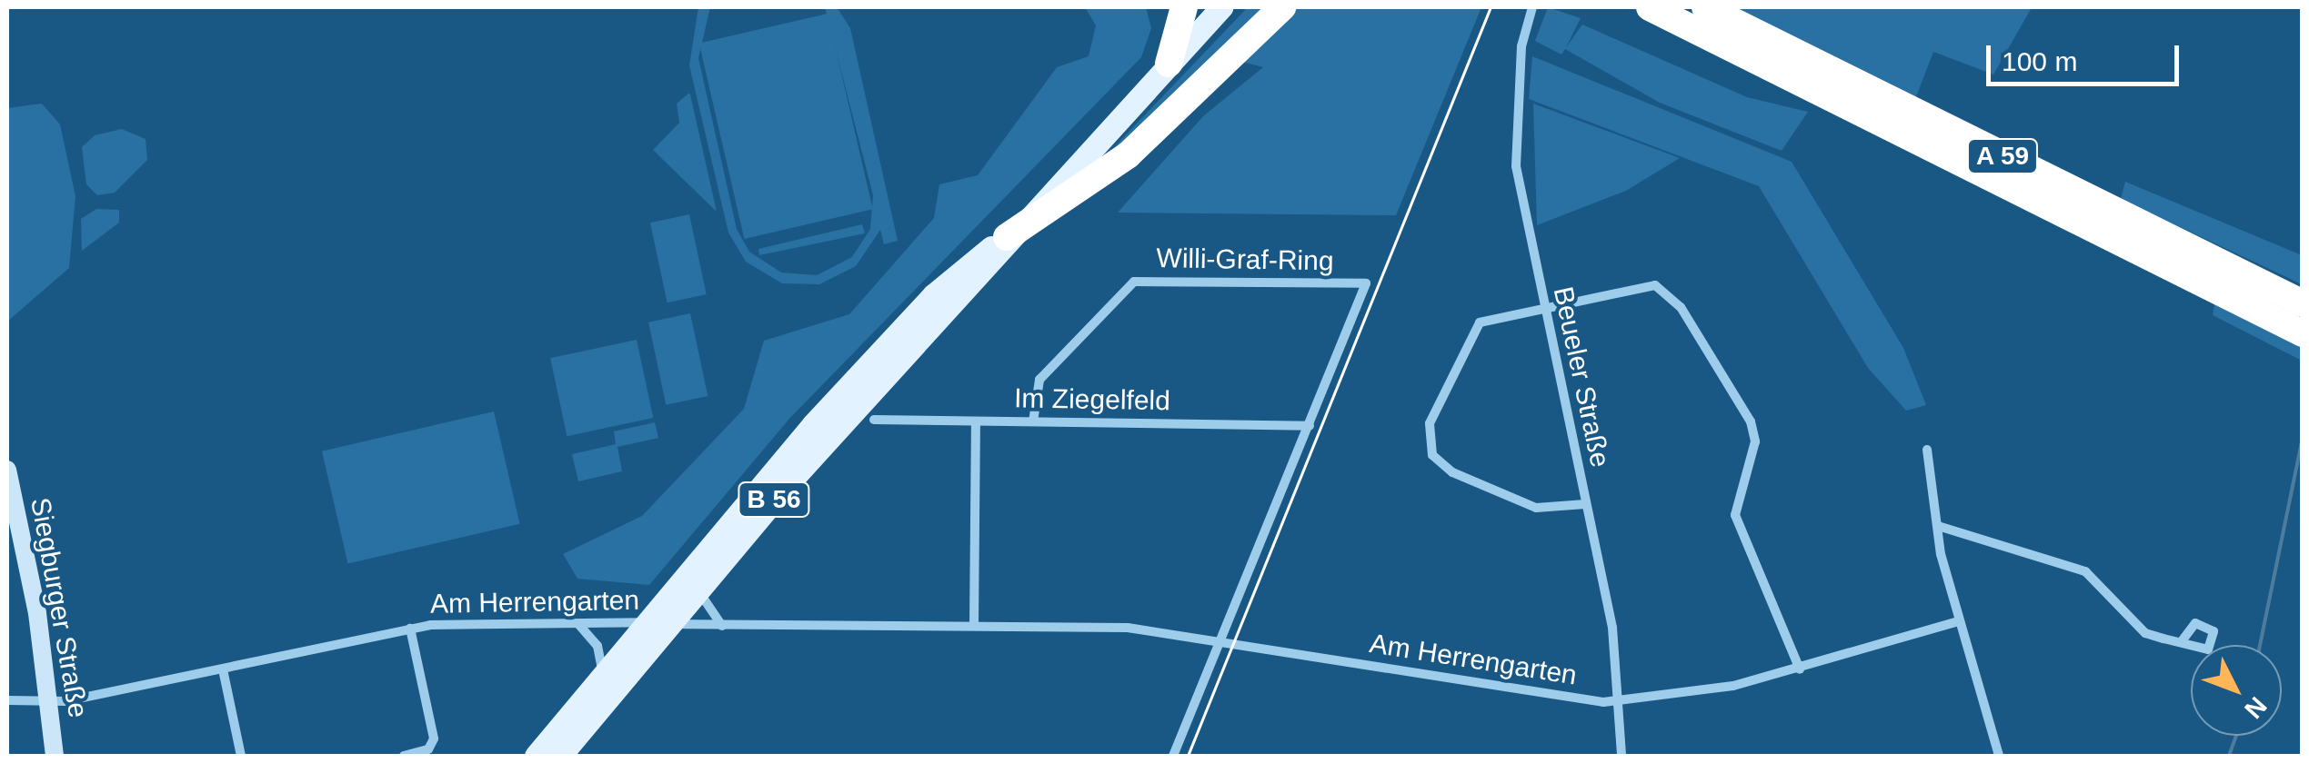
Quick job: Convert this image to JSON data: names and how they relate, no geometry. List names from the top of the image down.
{
  "streets": {
    "highway": ["A 59"],
    "main road": ["B 56", "Siegburger Straße"],
    "street": [
      "Willi-Graf-Ring",
      "Beueler Straße",
      "Im Ziegelfeld",
      "Am Herrengarten"
    ]
  },
  "crossings": [
    ["Willi-Graf-Ring", "Im Ziegelfeld"],
    ["Willi-Graf-Ring", "Am Herrengarten"],
    ["Beueler Straße", "Am Herrengarten"],
    ["B 56", "Am Herrengarten"],
    ["Am Herrengarten", "Siegburger Straße"]
  ],
  "scale_bar": "100 m",
  "north": "bottom right"
}
